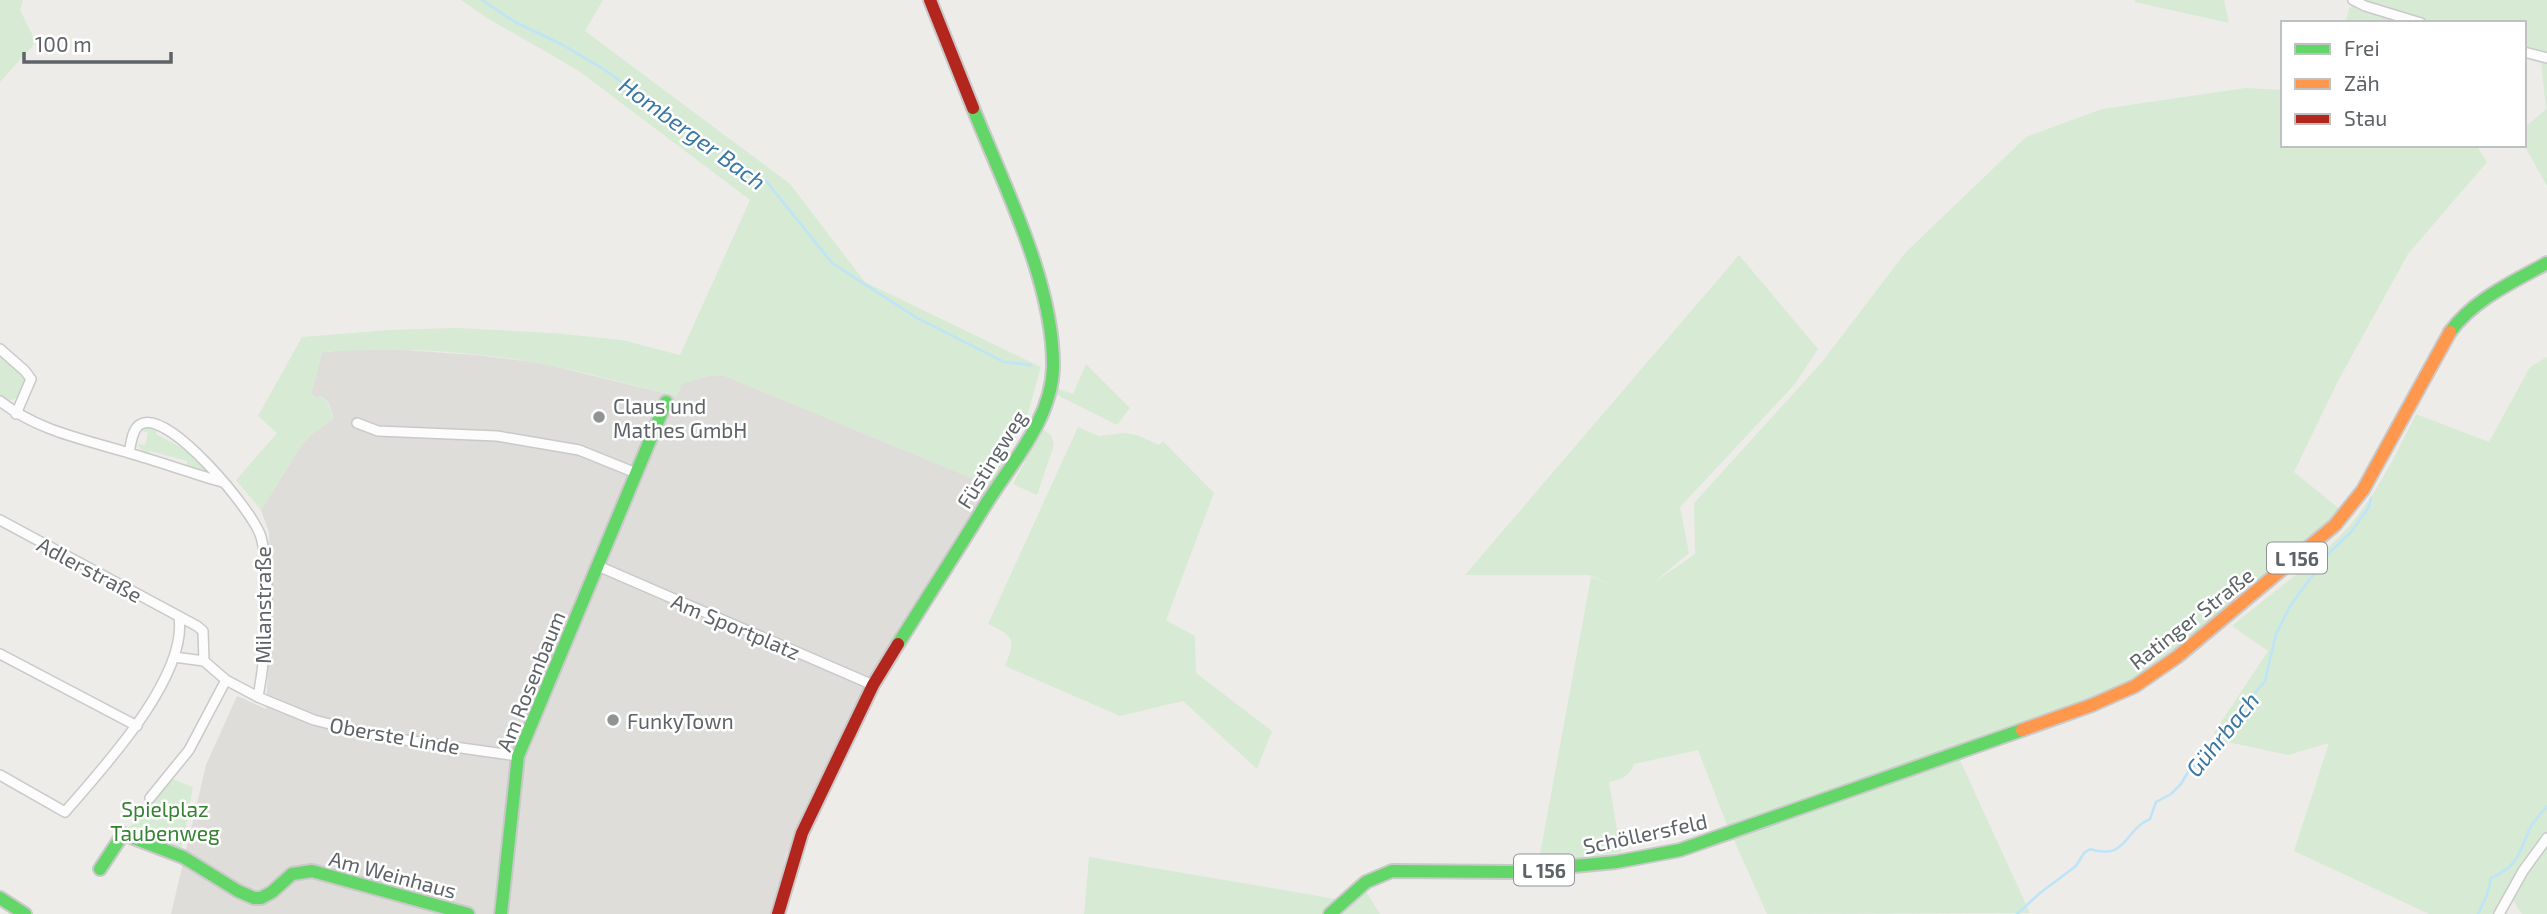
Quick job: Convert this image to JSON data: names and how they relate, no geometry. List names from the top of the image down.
{
  "streets": {
    "street": [
      "Füstingweg",
      "L 156",
      "Adlerstraße",
      "Milanstraße",
      "Ratinger Straße",
      "Am Sportplatz",
      "Am Rosenbaum",
      "Oberste Linde",
      "Schöllersfeld",
      "Am Weinhaus"
    ]
  },
  "crossings": [
    ["Füstingweg", "Am Sportplatz"],
    ["Adlerstraße", "Oberste Linde"],
    ["Milanstraße", "Oberste Linde"],
    ["Ratinger Straße", "Schöllersfeld"],
    ["Am Sportplatz", "Am Rosenbaum"],
    ["Am Rosenbaum", "Oberste Linde"]
  ],
  "water": ["Homberger Bach", "Gührbach"],
  "parks": ["Spielplaz Taubenweg"],
  "places": ["Claus und Mathes GmbH", "FunkyTown"],
  "legend": ["Frei", "Zäh", "Stau"],
  "scale_bar": "100 m"
}
